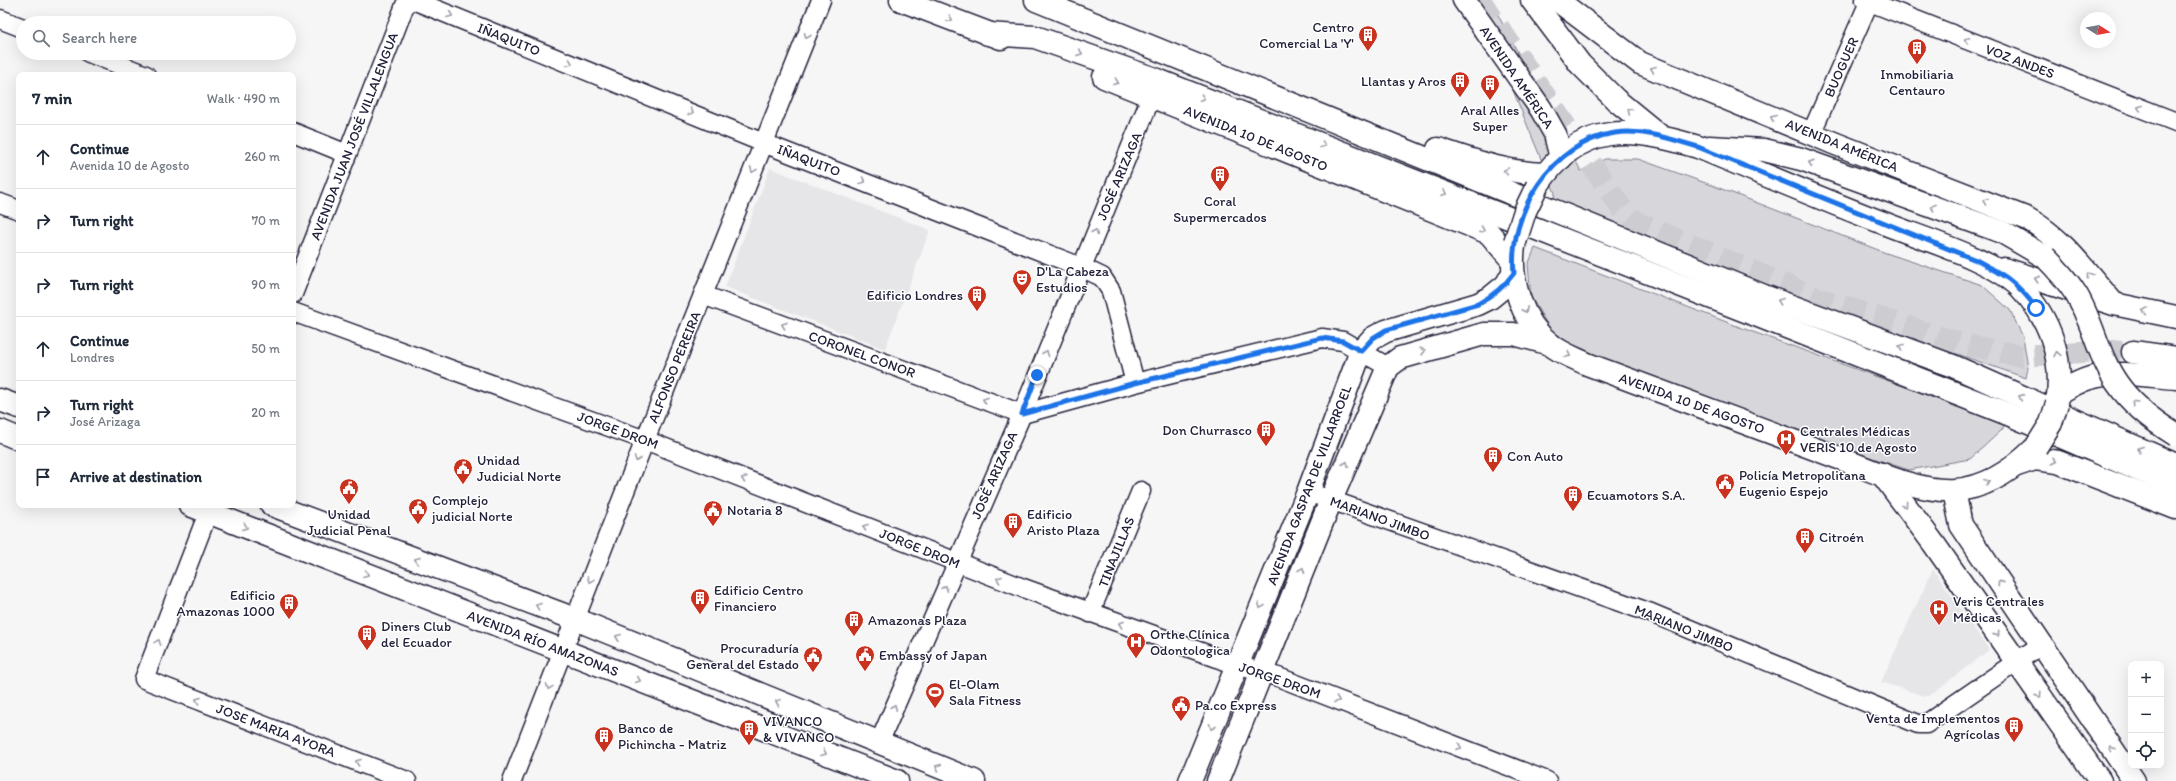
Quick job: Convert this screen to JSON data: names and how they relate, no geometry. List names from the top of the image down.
{
  "streets": {
    "main road": [
      "AVENIDA AMÉRICA",
      "AVENIDA 10 DE AGOSTO",
      "AVENIDA GASPAR DE VILLARROEL",
      "AVENIDA RÍO AMAZONAS"
    ],
    "street": [
      "IÑAQUITO",
      "VOZ ANDES",
      "BUOGUER",
      "AVENIDA JUAN JOSÉ VILLALENGUA",
      "JOSÉ ARIZAGA",
      "CORONEL CONOR",
      "ALFONSO PEREIRA",
      "JORGE DROM",
      "MARIANO JIMBO",
      "TINAJILLAS",
      "JOSE MARIA AYORA"
    ]
  },
  "crossings": [
    ["IÑAQUITO", "JOSÉ ARIZAGA"],
    ["IÑAQUITO", "ALFONSO PEREIRA"],
    ["VOZ ANDES", "BUOGUER"],
    ["BUOGUER", "AVENIDA AMÉRICA"],
    ["AVENIDA AMÉRICA", "AVENIDA 10 DE AGOSTO"],
    ["AVENIDA 10 DE AGOSTO", "JOSÉ ARIZAGA"],
    ["AVENIDA 10 DE AGOSTO", "AVENIDA GASPAR DE VILLARROEL"],
    ["JOSÉ ARIZAGA", "CORONEL CONOR"],
    ["JOSÉ ARIZAGA", "JORGE DROM"],
    ["CORONEL CONOR", "ALFONSO PEREIRA"],
    ["ALFONSO PEREIRA", "JORGE DROM"],
    ["ALFONSO PEREIRA", "AVENIDA RÍO AMAZONAS"],
    ["JORGE DROM", "AVENIDA GASPAR DE VILLARROEL"],
    ["JORGE DROM", "TINAJILLAS"],
    ["AVENIDA GASPAR DE VILLARROEL", "MARIANO JIMBO"]
  ],
  "one_way": [
    "IÑAQUITO",
    "VOZ ANDES",
    "JOSÉ ARIZAGA",
    "CORONEL CONOR",
    "ALFONSO PEREIRA"
  ],
  "places": {
    "building": [
      "Centro Comercial La 'Y'",
      "Inmobiliaria Centauro",
      "Llantas y Aros",
      "Aral Alles Super",
      "Coral Supermercados",
      "Edificio Londres",
      "Don Churrasco",
      "Con Auto",
      "Ecuamotors S.A.",
      "Edificio Aristo Plaza",
      "Citroén",
      "Edificio Centro Financiero",
      "Edificio Amazonas 1000",
      "Amazonas Plaza",
      "Diners Club del Ecuador",
      "Venta de Implementos Agrícolas",
      "VIVANCO & VIVANCO",
      "Banco de Pichincha - Matriz"
    ],
    "theatre": ["D'La Cabeza Estudios"],
    "hospital": ["Centrales Médicas VERIS 10 de Agosto", "Veris Centrales Médicas", "Orthe Clínica Odontologica"],
    "public building": [
      "Unidad Judicial Norte",
      "Policía Metropolitana Eugenio Espejo",
      "Unidad Judicial Penal",
      "Complejo judicial Norte",
      "Notaria 8",
      "Embassy of Japan",
      "Procuraduría General del Estado",
      "Pa.co Express"
    ],
    "sports": ["El-Olam Sala Fitness"]
  },
  "north": "right",
  "page": {
    "search": "Search here",
    "heading": ["7 min", "Walk · 490 m"],
    "list": [
      ["Continue", "Avenida 10 de Agosto", "260 m"],
      ["Turn right", "70 m"],
      ["Turn right", "90 m"],
      ["Continue", "Londres", "50 m"],
      ["Turn right", "José Arizaga", "20 m"],
      "Arrive at destination"
    ],
    "map_buttons": ["+", "−"]
  }
}
